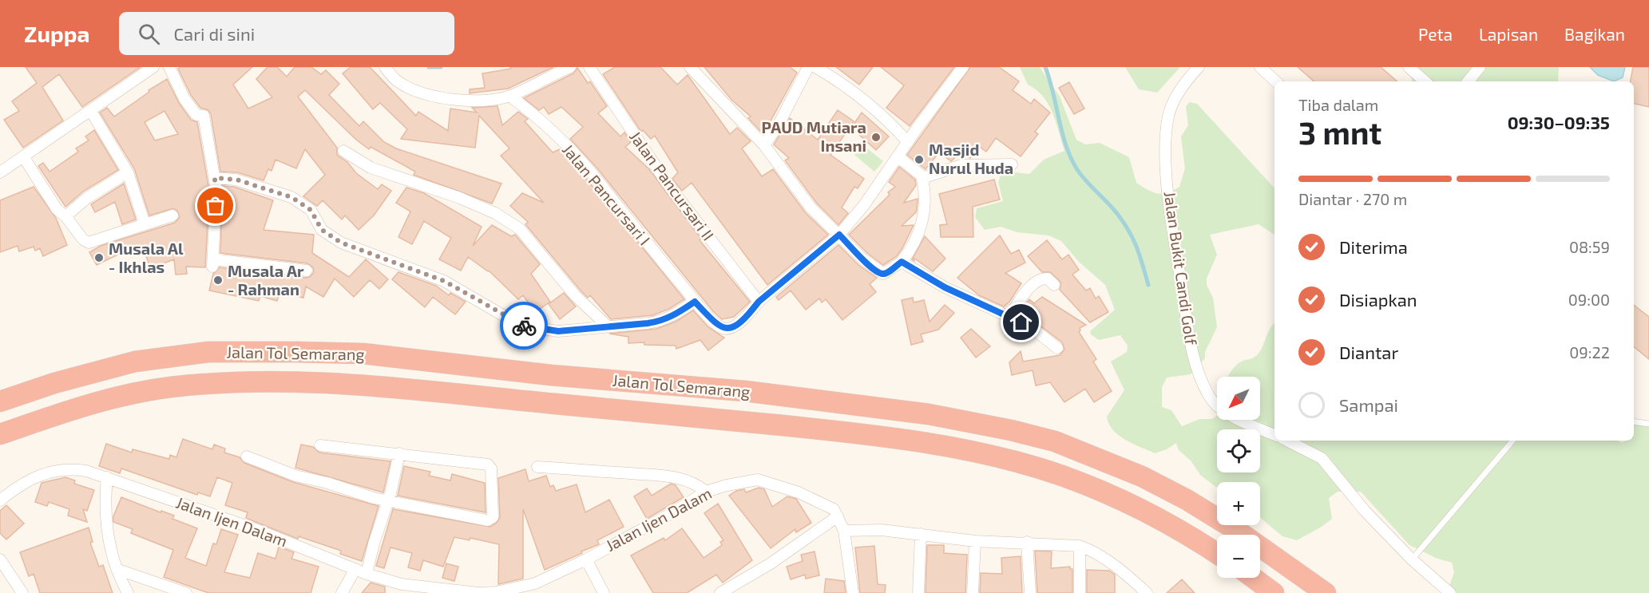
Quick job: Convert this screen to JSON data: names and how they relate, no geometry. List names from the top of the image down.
{
  "streets": {
    "highway": ["Jalan Tol Semarang"],
    "street": [
      "Jalan Pancursari II",
      "Jalan Pancursari I",
      "Jalan Bukit Candi Golf",
      "Jalan Ijen Dalam"
    ]
  },
  "crossings": [
    ["Jalan Pancursari II", "Jalan Pancursari I"]
  ],
  "places": [
    "PAUD Mutiara Insani",
    "Masjid Nurul Huda",
    "Musala Al - Ikhlas",
    "Musala Ar - Rahman"
  ],
  "north": "bottom left",
  "page": {
    "header": "Zuppa",
    "search": "Cari di sini",
    "nav": ["Peta", "Lapisan", "Bagikan"],
    "heading": ["3 mnt", "Tiba dalam", "09:30–09:35"],
    "bar": "Diantar · 270 m",
    "list": [
      ["Diterima", "08:59"],
      ["Disiapkan", "09:00"],
      ["Diantar", "09:22"],
      "Sampai"
    ],
    "map_buttons": ["+", "−"]
  }
}
